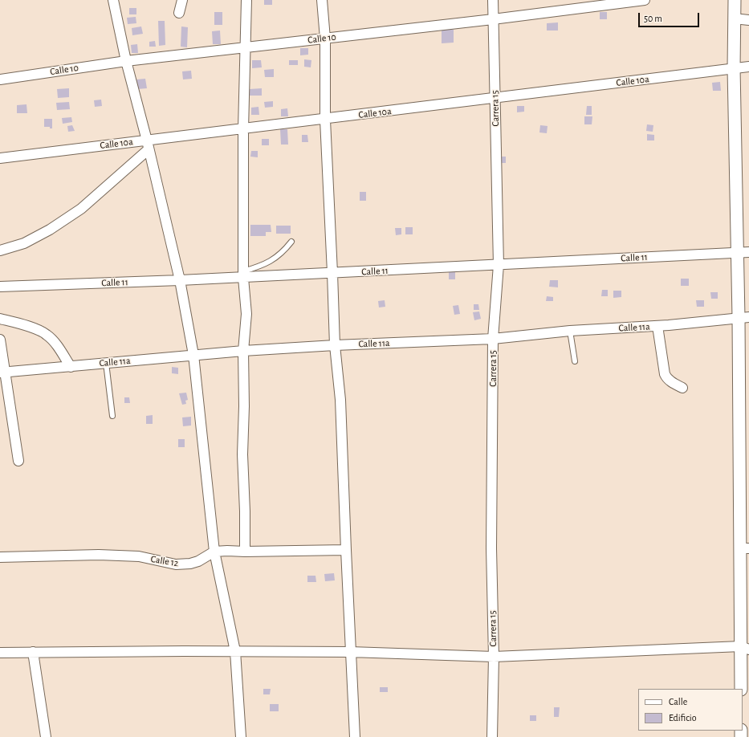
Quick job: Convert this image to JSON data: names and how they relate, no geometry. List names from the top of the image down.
{
  "streets": {
    "street": [
      "Calle 10",
      "Calle 10a",
      "Carrera 15",
      "Calle 11",
      "Calle 11a",
      "Calle 12"
    ]
  },
  "crossings": [
    ["Calle 10", "Carrera 15"],
    ["Calle 10a", "Carrera 15"],
    ["Carrera 15", "Calle 11"],
    ["Carrera 15", "Calle 11a"]
  ],
  "legend": ["Calle", "Edificio"],
  "scale_bar": "50 m"
}
